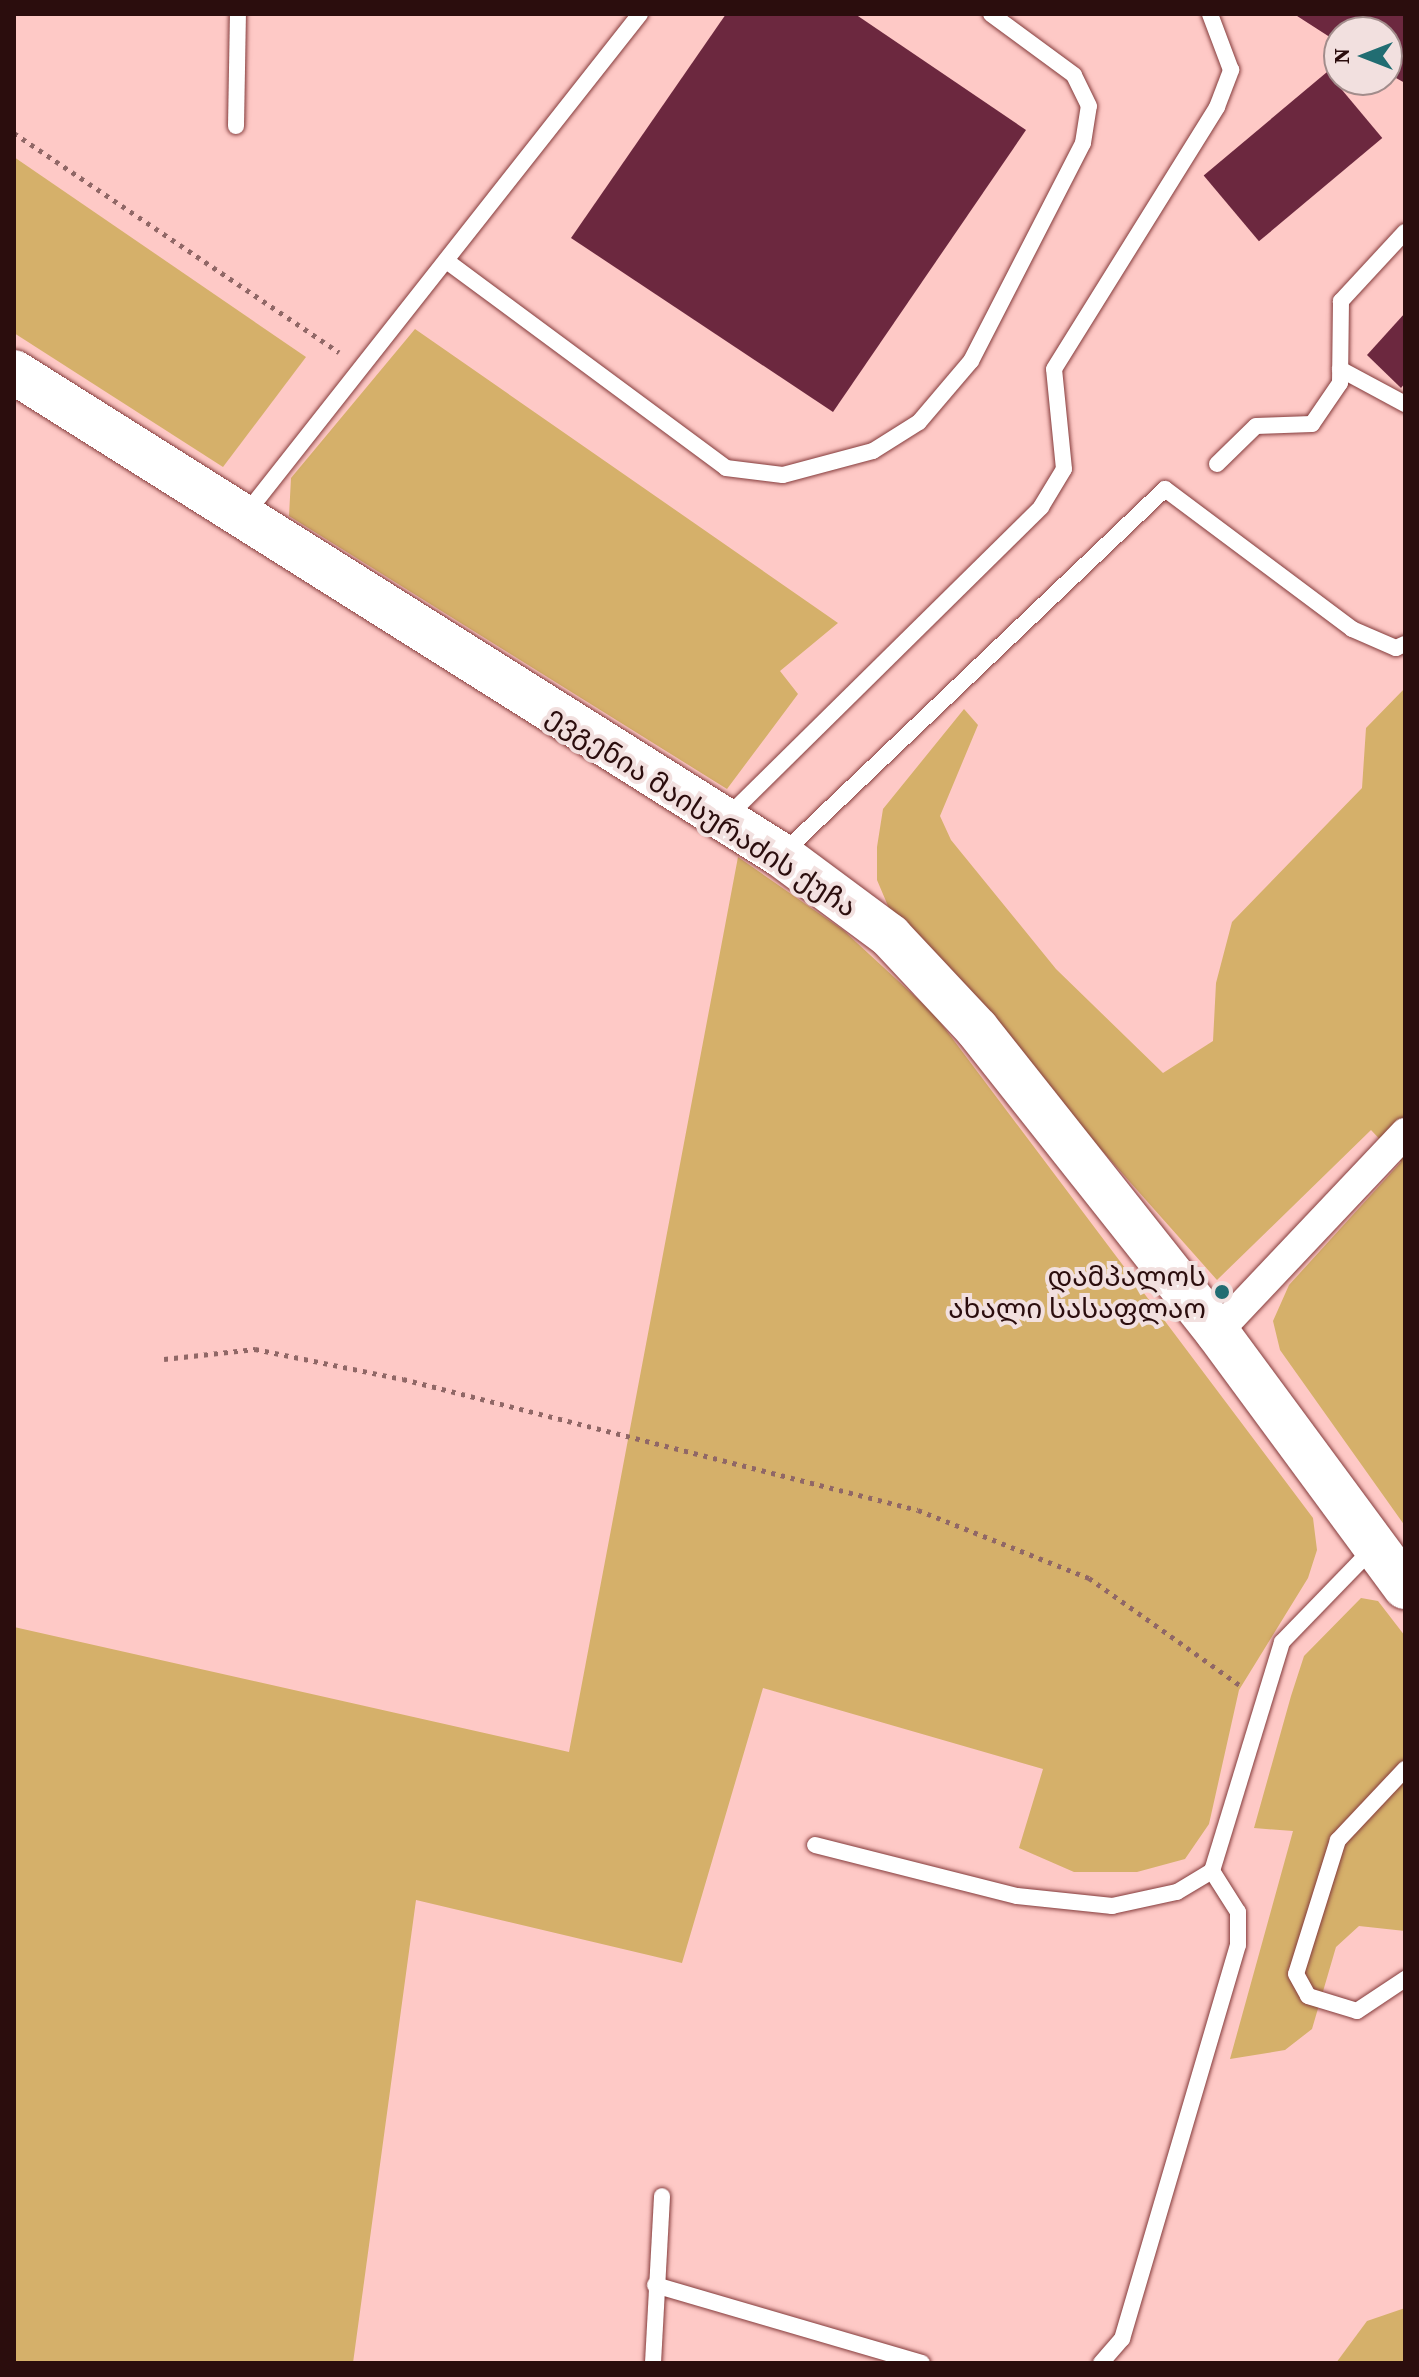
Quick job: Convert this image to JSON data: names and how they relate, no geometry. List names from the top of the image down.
{
  "streets": {
    "street": ["ევგენია მაისურაძის ქუჩა"]
  },
  "places": ["დამპალოს ახალი სასაფლაო"],
  "north": "left"
}
